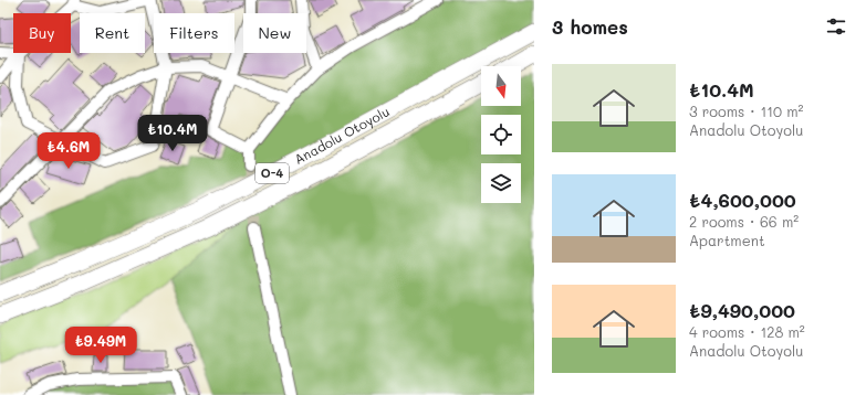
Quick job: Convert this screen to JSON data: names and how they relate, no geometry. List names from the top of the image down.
{
  "streets": {
    "highway": ["Anadolu Otoyolu", "O-4"]
  },
  "north": "bottom",
  "page": {
    "heading": "3 homes",
    "chip": [
      "Buy",
      "Rent",
      "Filters",
      "New"
    ],
    "list": [
      {
        "name": "₺10.4M",
        "note": "3 rooms · 110 m² · Anadolu Otoyolu"
      },
      {
        "name": "₺4,600,000",
        "note": "2 rooms · 66 m² · Apartment"
      },
      {
        "name": "₺9,490,000",
        "note": "4 rooms · 128 m² · Anadolu Otoyolu"
      }
    ],
    "price": ["₺10.4M", "₺4.6M", "₺9.49M"]
  }
}
